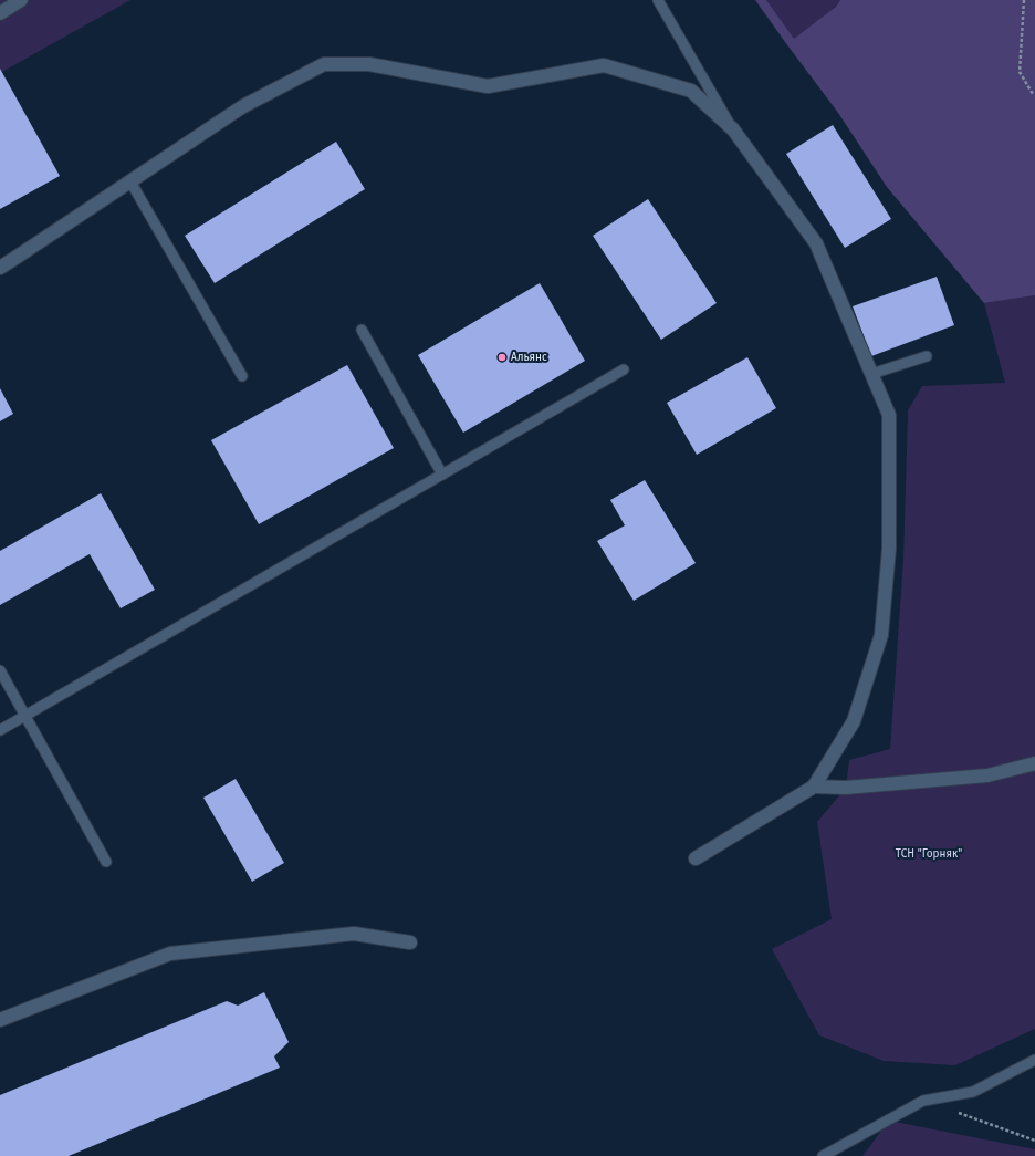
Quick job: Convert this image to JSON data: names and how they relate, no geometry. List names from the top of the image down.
{
  "parks": ["ТСН \"Горняк\""],
  "places": ["Альянс"]
}
